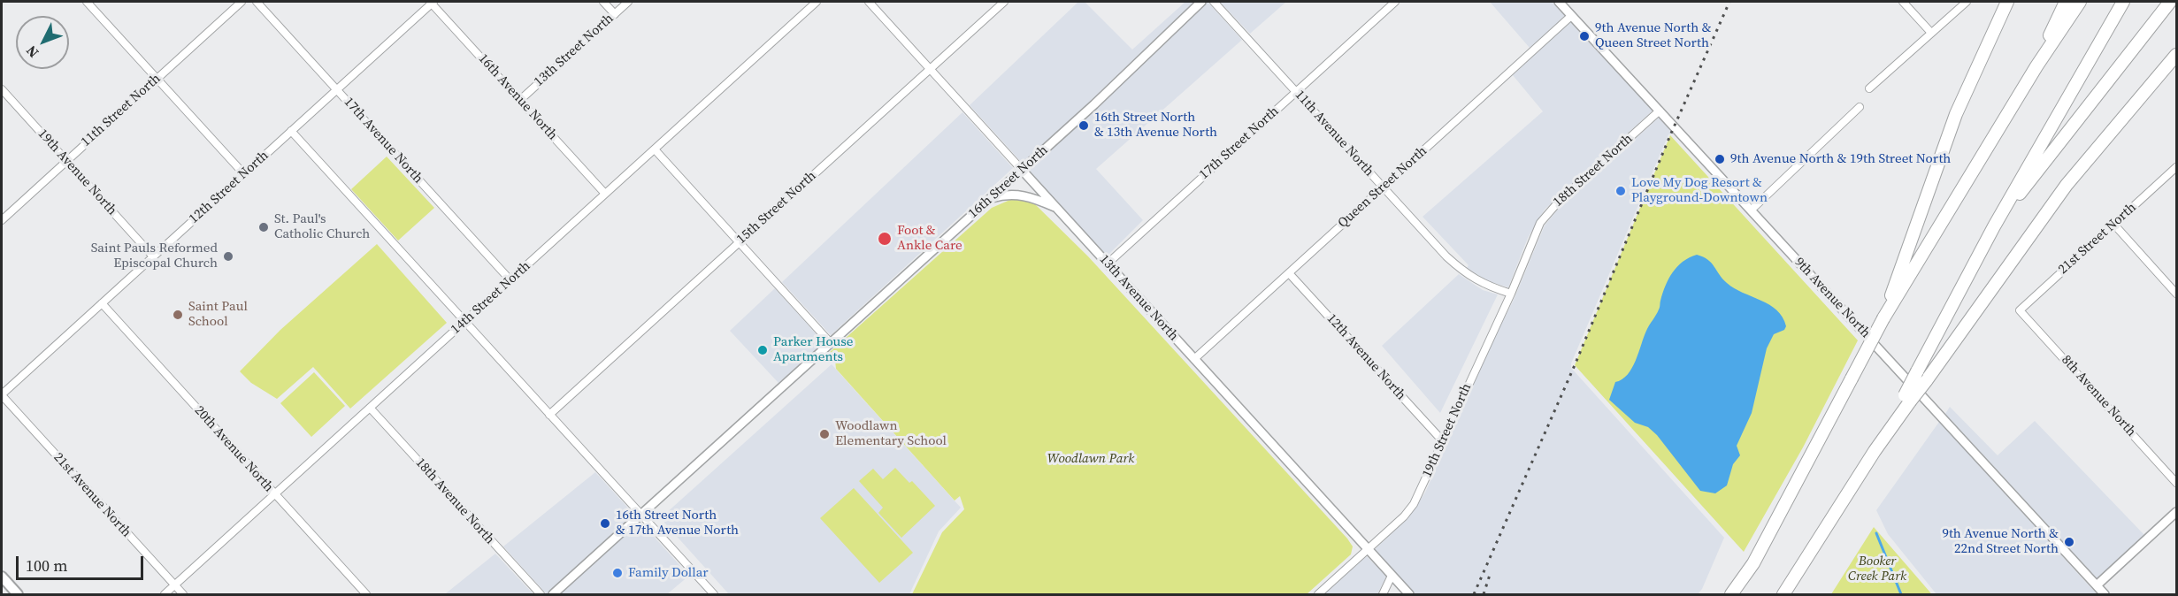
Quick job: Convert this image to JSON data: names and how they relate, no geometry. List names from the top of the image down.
{
  "streets": {
    "street": [
      "13th Street North",
      "16th Avenue North",
      "11th Street North",
      "11th Avenue North",
      "17th Avenue North",
      "17th Street North",
      "18th Street North",
      "19th Avenue North",
      "16th Street North",
      "12th Street North",
      "Queen Street North",
      "15th Street North",
      "21st Street North",
      "14th Street North",
      "13th Avenue North",
      "9th Avenue North",
      "12th Avenue North",
      "8th Avenue North",
      "19th Street North",
      "20th Avenue North",
      "21st Avenue North",
      "18th Avenue North"
    ]
  },
  "crossings": [
    ["13th Street North", "16th Avenue North"],
    ["16th Avenue North", "12th Street North"],
    ["16th Avenue North", "14th Street North"],
    ["11th Street North", "19th Avenue North"],
    ["11th Avenue North", "17th Street North"],
    ["11th Avenue North", "Queen Street North"],
    ["11th Avenue North", "19th Street North"],
    ["17th Avenue North", "12th Street North"],
    ["17th Avenue North", "14th Street North"],
    ["17th Street North", "13th Avenue North"],
    ["18th Street North", "9th Avenue North"],
    ["18th Street North", "19th Street North"],
    ["19th Avenue North", "12th Street North"],
    ["16th Street North", "13th Avenue North"],
    ["12th Street North", "20th Avenue North"],
    ["12th Street North", "21st Avenue North"],
    ["Queen Street North", "13th Avenue North"],
    ["Queen Street North", "9th Avenue North"],
    ["Queen Street North", "12th Avenue North"],
    ["15th Street North", "13th Avenue North"],
    ["21st Street North", "8th Avenue North"],
    ["14th Street North", "20th Avenue North"],
    ["14th Street North", "21st Avenue North"],
    ["14th Street North", "18th Avenue North"],
    ["13th Avenue North", "19th Street North"],
    ["12th Avenue North", "19th Street North"]
  ],
  "parks": ["Woodlawn Park", "Booker Creek Park"],
  "places": [
    "9th Avenue North & Queen Street North",
    "16th Street North & 13th Avenue North",
    "9th Avenue North & 19th Street North",
    "Love My Dog Resort & Playground-Downtown",
    "St. Paul's Catholic Church",
    "Foot & Ankle Care",
    "Saint Pauls Reformed Episcopal Church",
    "Saint Paul School",
    "Parker House Apartments",
    "Woodlawn Elementary School",
    "16th Street North & 17th Avenue North",
    "9th Avenue North & 22nd Street North",
    "Family Dollar"
  ],
  "scale_bar": "100 m",
  "north": "bottom left"
}
